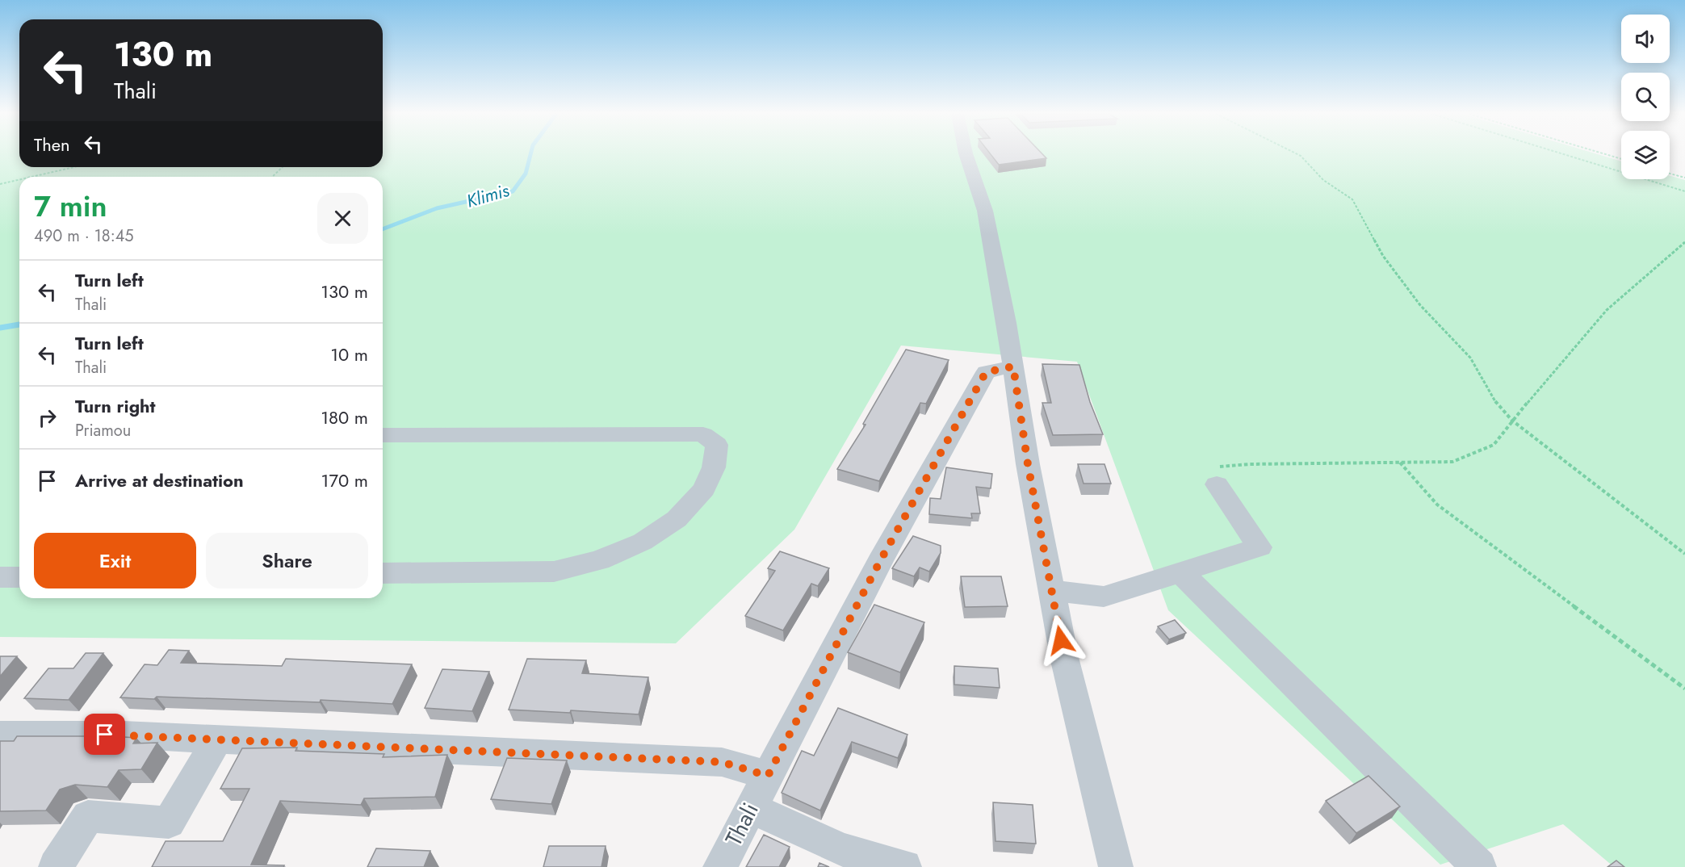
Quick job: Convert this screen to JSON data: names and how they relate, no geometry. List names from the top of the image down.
{
  "streets": {
    "street": ["Thali"]
  },
  "water": ["Klimis"],
  "page": {
    "turn": ["130 m", "Thali"],
    "then": "Then",
    "heading": ["7 min", "490 m · 18:45"],
    "list": [
      {
        "name": "Turn left",
        "note": "Thali",
        "value": "130 m"
      },
      {
        "name": "Turn left",
        "note": "Thali",
        "value": "10 m"
      },
      {
        "name": "Turn right",
        "note": "Priamou",
        "value": "180 m"
      },
      {
        "name": "Arrive at destination",
        "value": "170 m"
      }
    ],
    "buttons": ["Exit", "Share"]
  }
}
